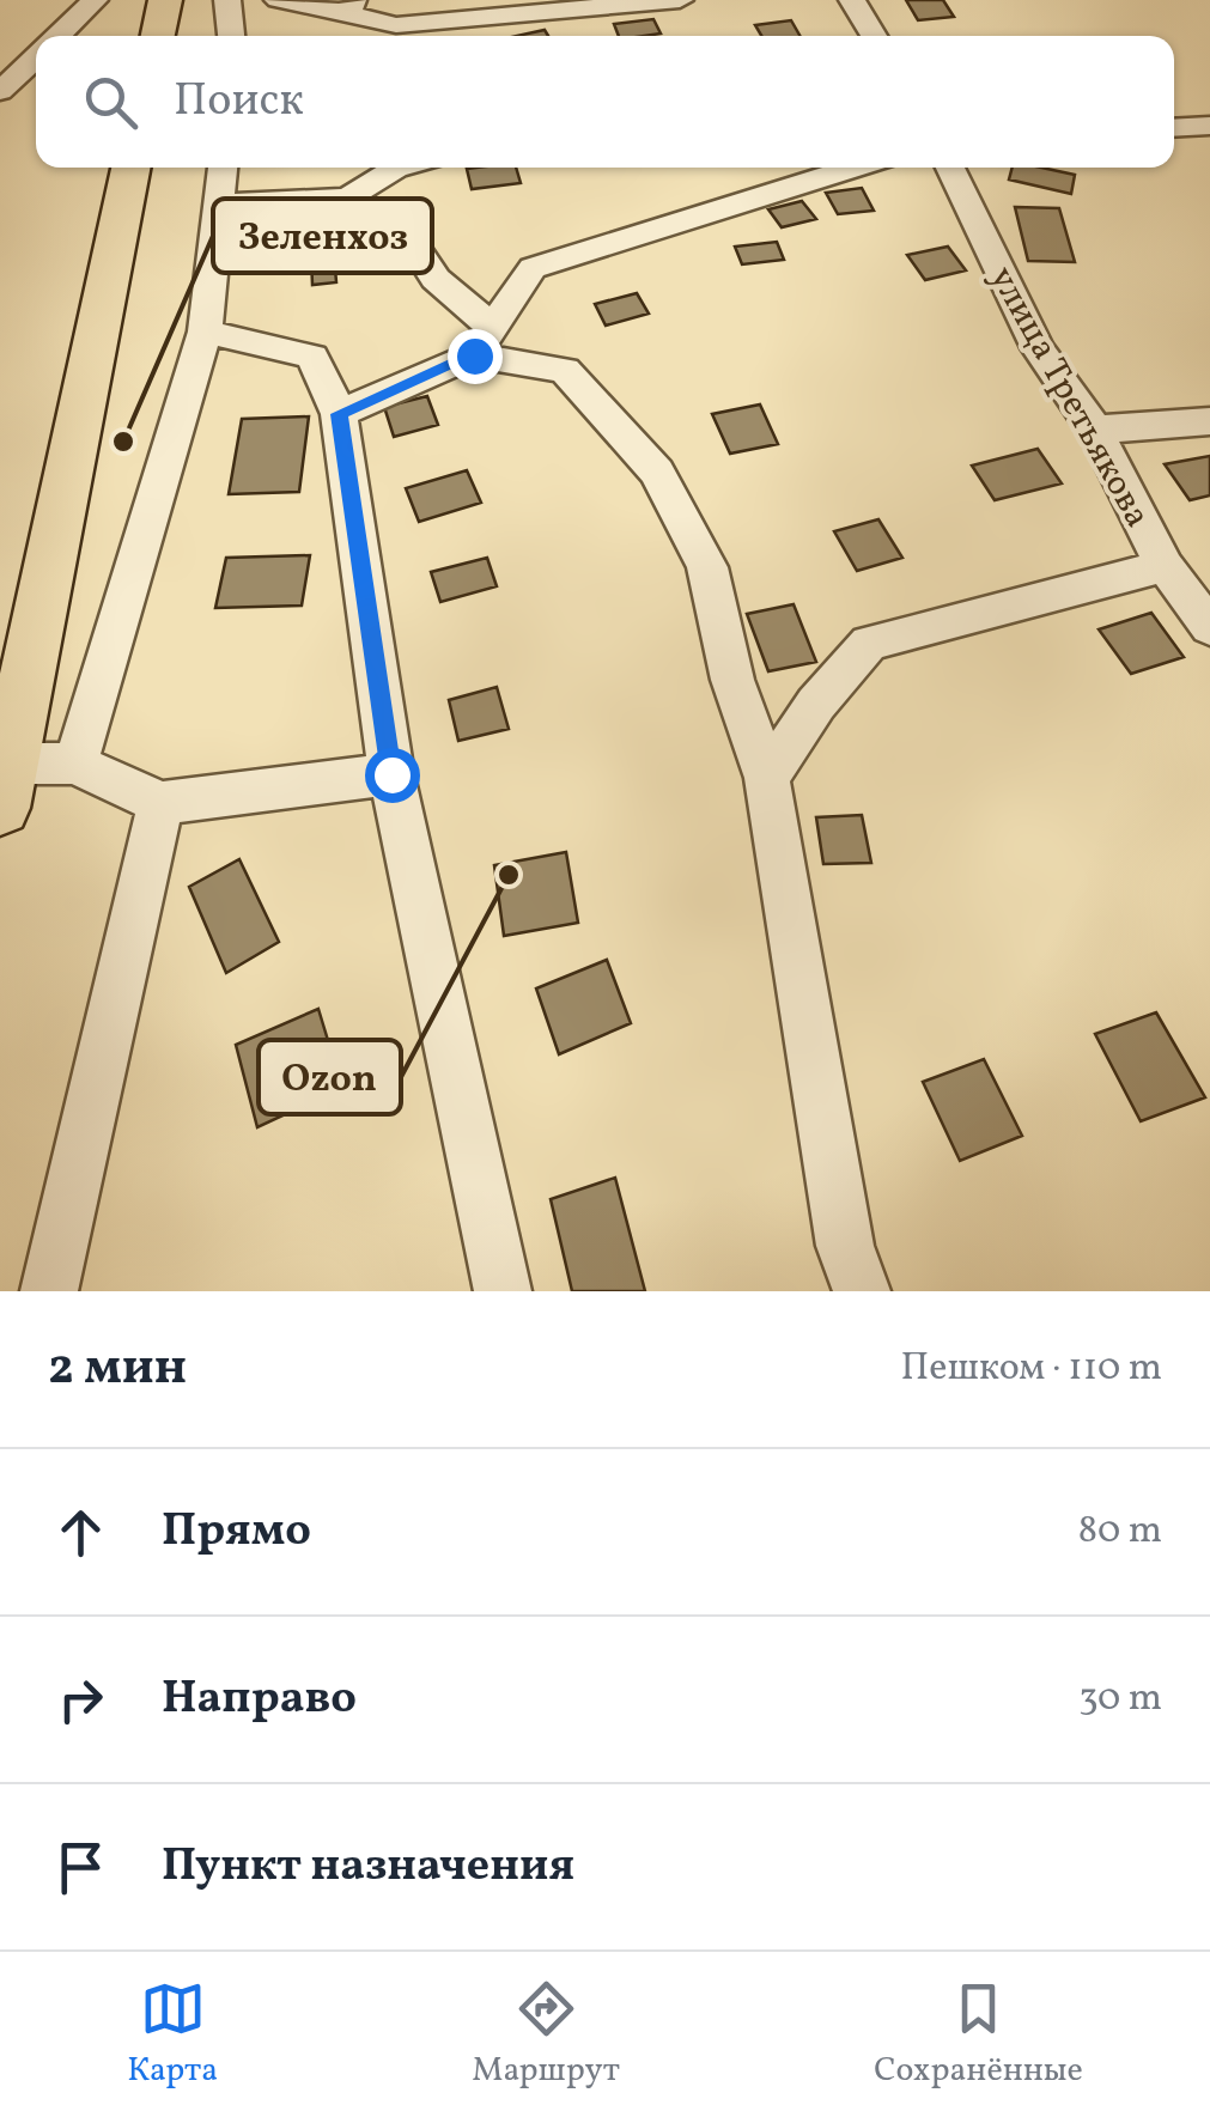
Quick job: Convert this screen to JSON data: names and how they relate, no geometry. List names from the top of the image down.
{
  "streets": {
    "street": ["улица Третьякова"]
  },
  "places": ["Зеленхоз", "Ozon"],
  "page": {
    "search": "Поиск",
    "heading": ["2 мин", "Пешком · 110 m"],
    "list": [
      ["Прямо", "80 m"],
      ["Направо", "30 m"],
      "Пункт назначения"
    ],
    "nav": ["Карта", "Маршрут", "Сохранённые"]
  }
}
